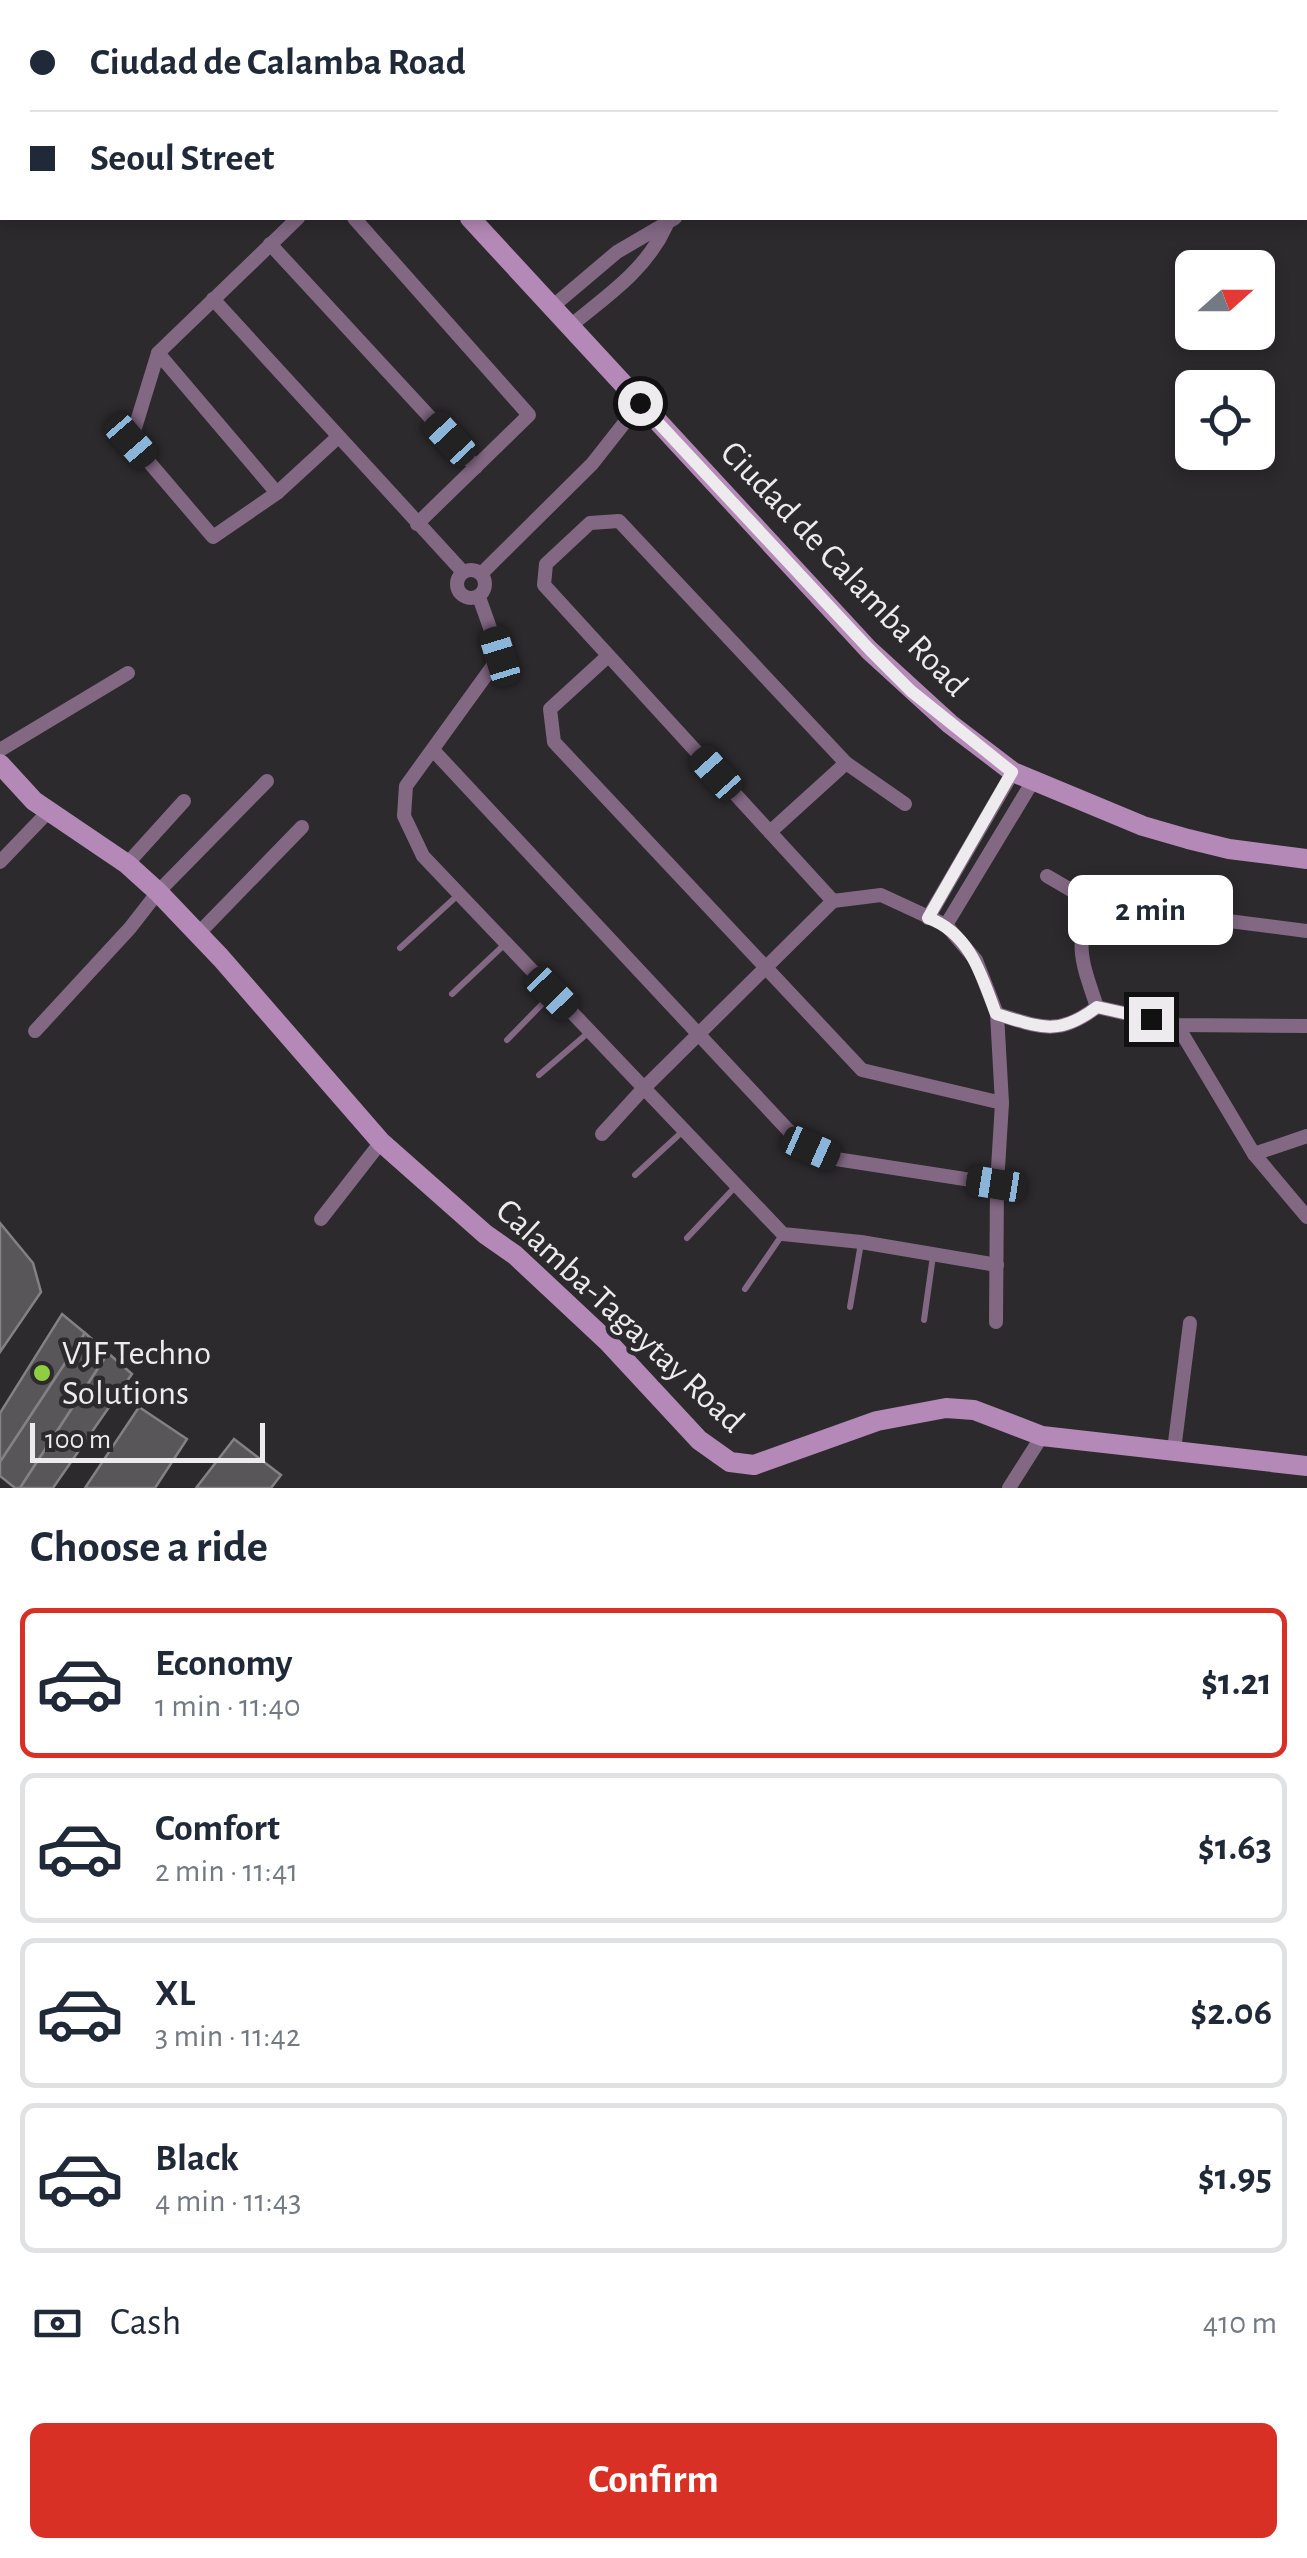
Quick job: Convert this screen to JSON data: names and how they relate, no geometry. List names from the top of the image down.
{
  "streets": {
    "main road": ["Ciudad de Calamba Road", "Calamba-Tagaytay Road"]
  },
  "places": ["VJF Techno Solutions"],
  "scale_bar": "100 m",
  "north": "right",
  "page": {
    "banner": ["Ciudad de Calamba Road", "Seoul Street"],
    "bubble": "2 min",
    "scale": "100 m",
    "heading": "Choose a ride",
    "list": [
      {
        "name": "Economy",
        "note": "1 min · 11:40",
        "value": "$1.21"
      },
      {
        "name": "Comfort",
        "note": "2 min · 11:41",
        "value": "$1.63"
      },
      {
        "name": "XL",
        "note": "3 min · 11:42",
        "value": "$2.06"
      },
      {
        "name": "Black",
        "note": "4 min · 11:43",
        "value": "$1.95"
      }
    ],
    "pay": ["Cash", "410 m"],
    "buttons": "Confirm"
  }
}
